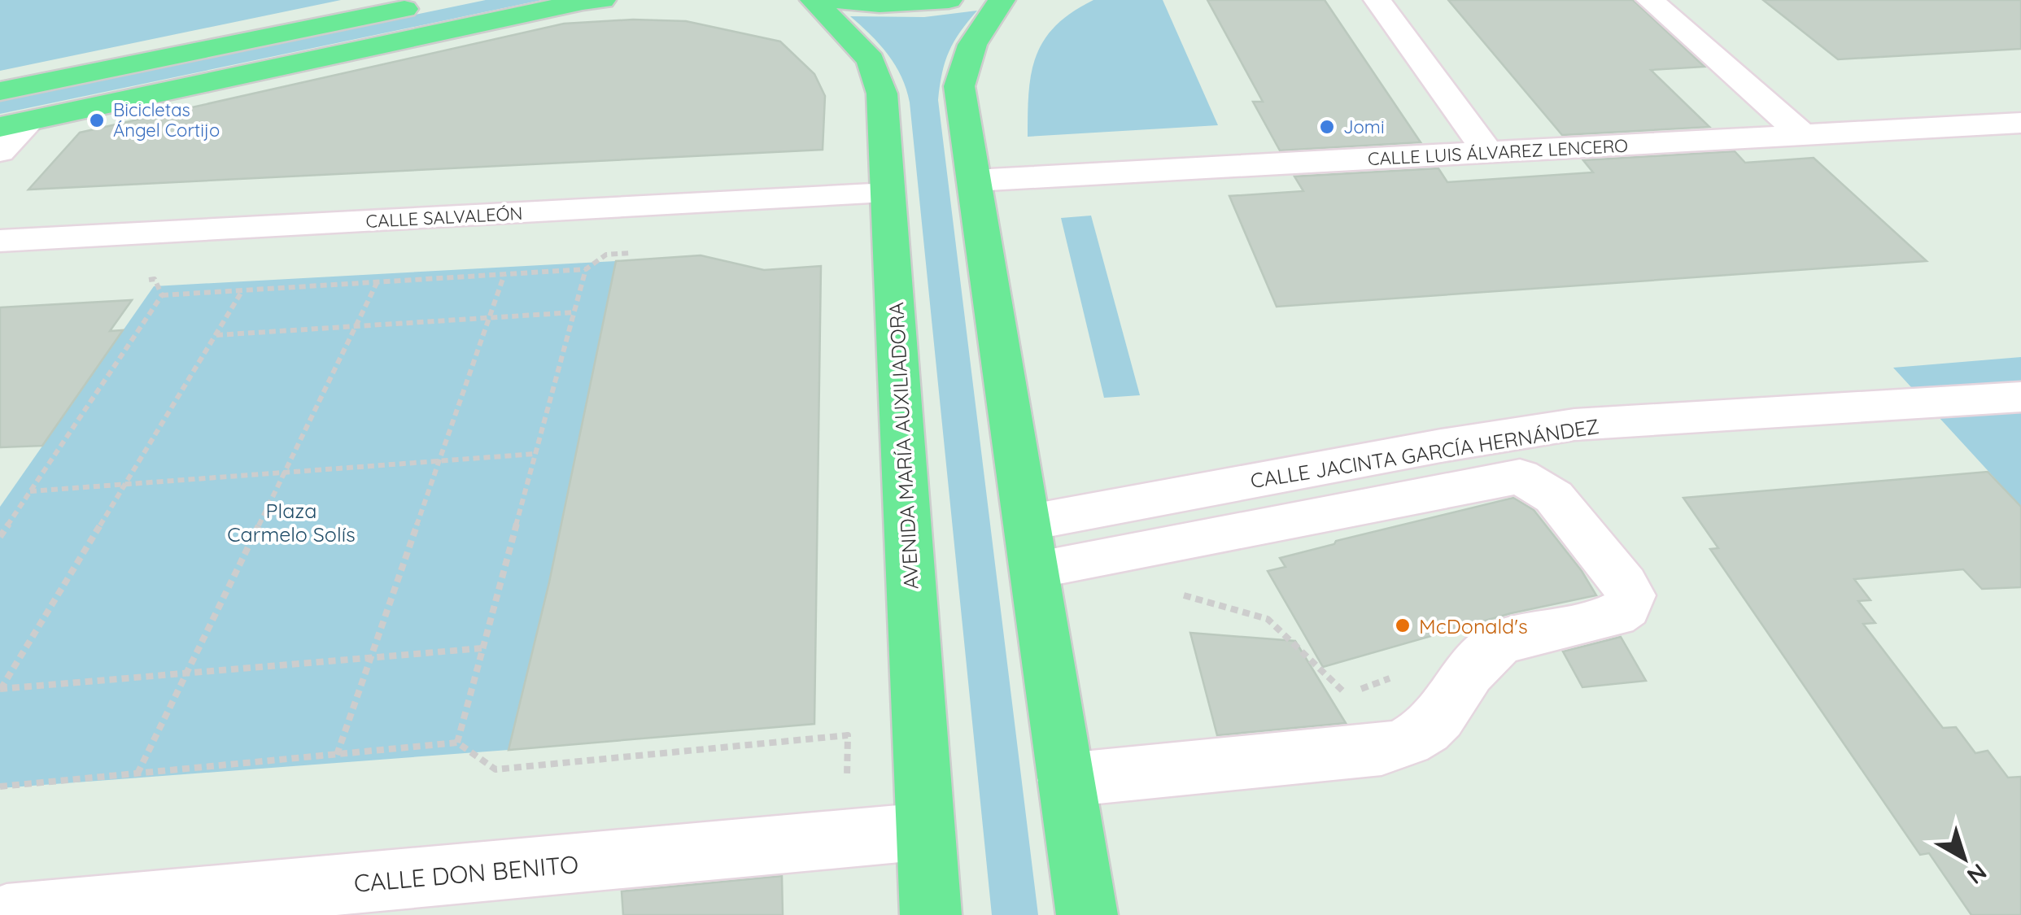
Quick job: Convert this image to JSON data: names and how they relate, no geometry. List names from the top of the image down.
{
  "streets": {
    "main road": ["AVENIDA MARÍA AUXILIADORA"],
    "street": [
      "CALLE LUIS ÁLVAREZ LENCERO",
      "CALLE SALVALEÓN",
      "CALLE JACINTA GARCÍA HERNÁNDEZ",
      "CALLE DON BENITO"
    ]
  },
  "crossings": [
    ["CALLE SALVALEÓN", "AVENIDA MARÍA AUXILIADORA"],
    ["AVENIDA MARÍA AUXILIADORA", "CALLE DON BENITO"]
  ],
  "parks": ["Plaza Carmelo Solís"],
  "places": ["Bicicletas Ángel Cortijo", "Jomi", "McDonald's"],
  "north": "bottom right"
}
